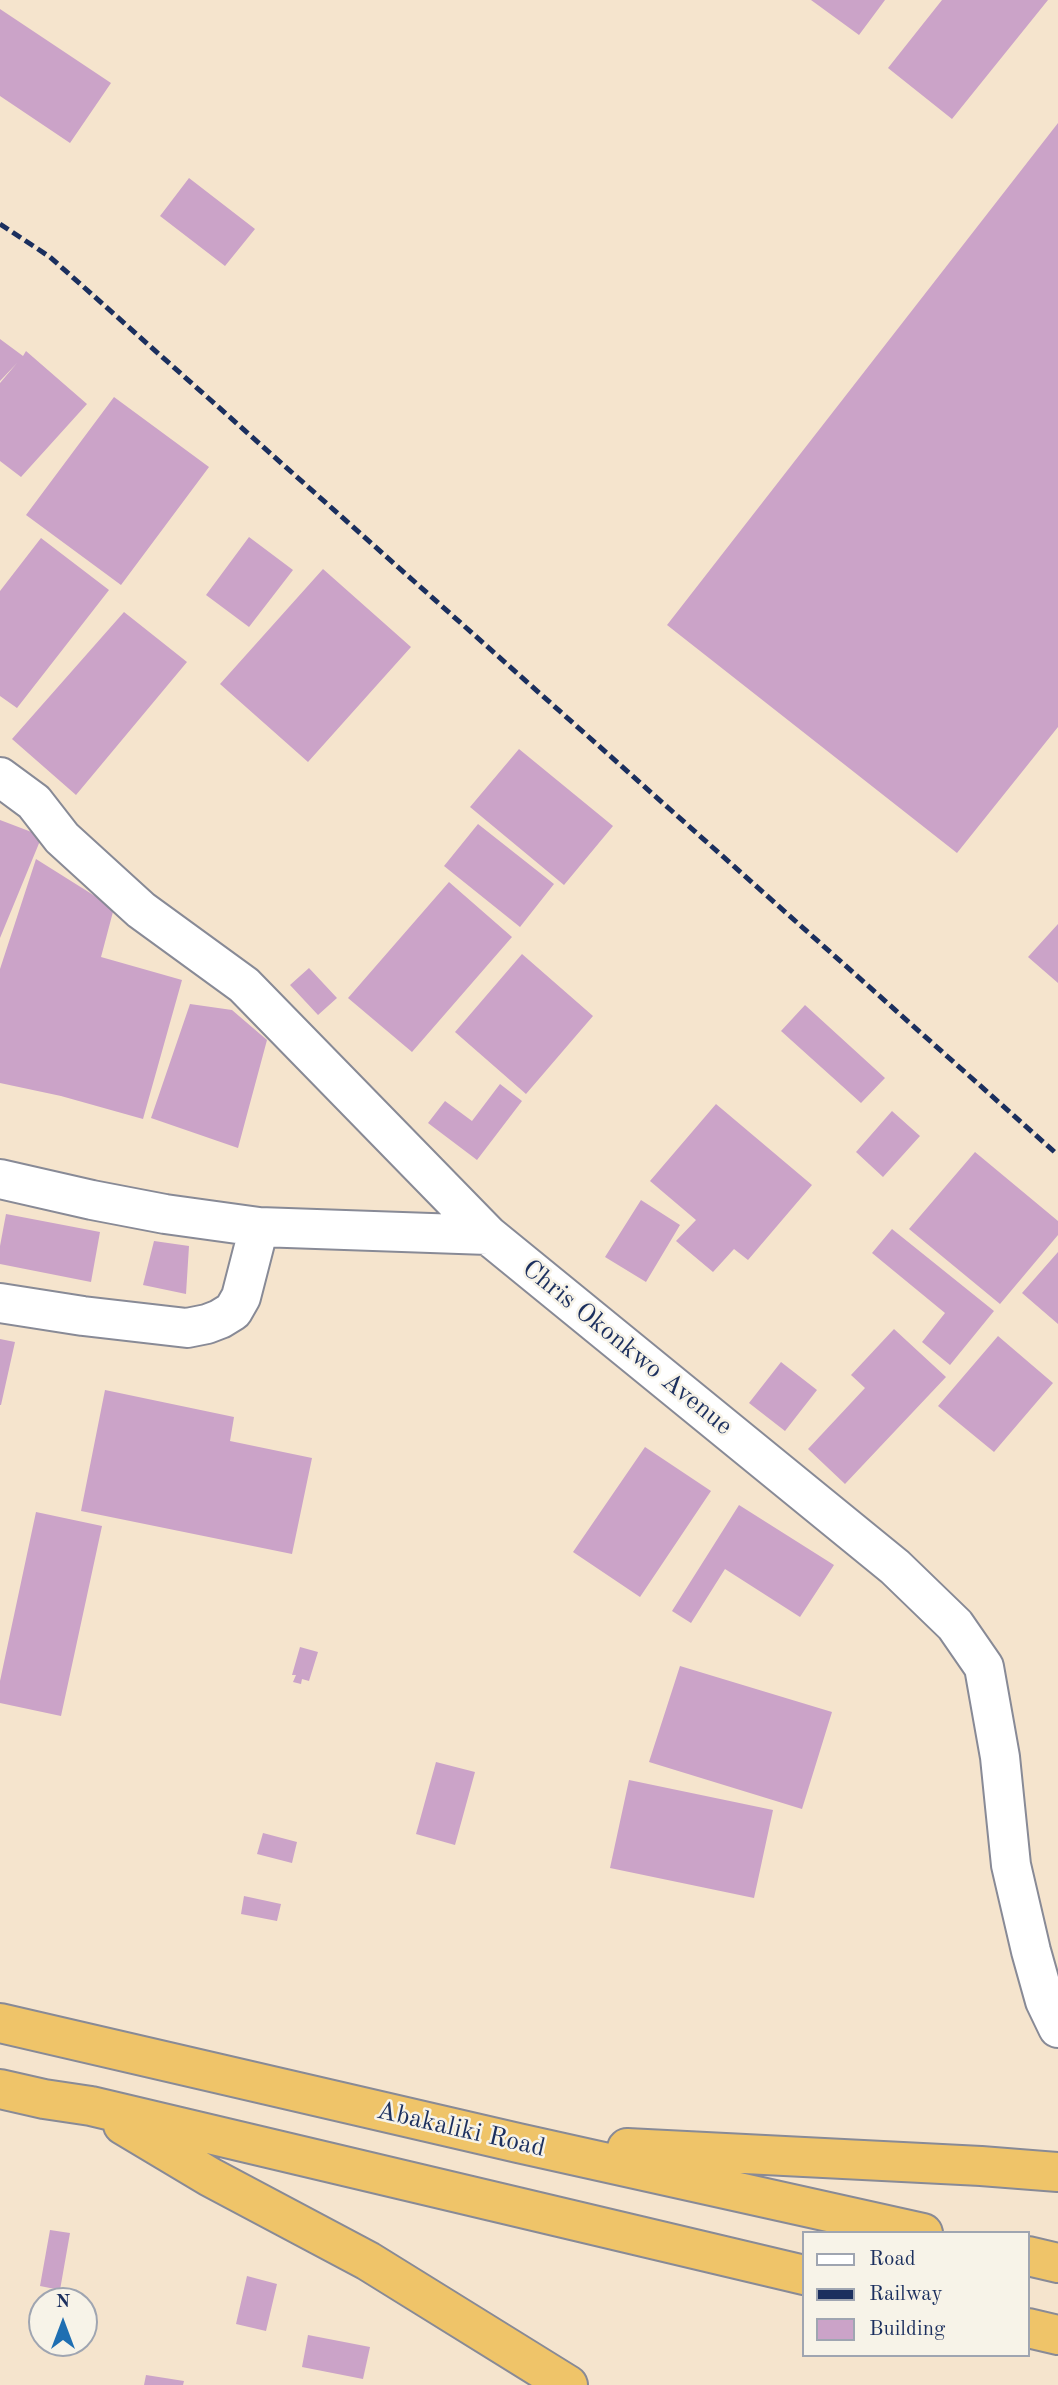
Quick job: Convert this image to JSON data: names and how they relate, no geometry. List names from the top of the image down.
{
  "streets": {
    "highway": ["Abakaliki Road"],
    "street": ["Chris Okonkwo Avenue"]
  },
  "legend": ["Road", "Railway", "Building"],
  "north": "top"
}
